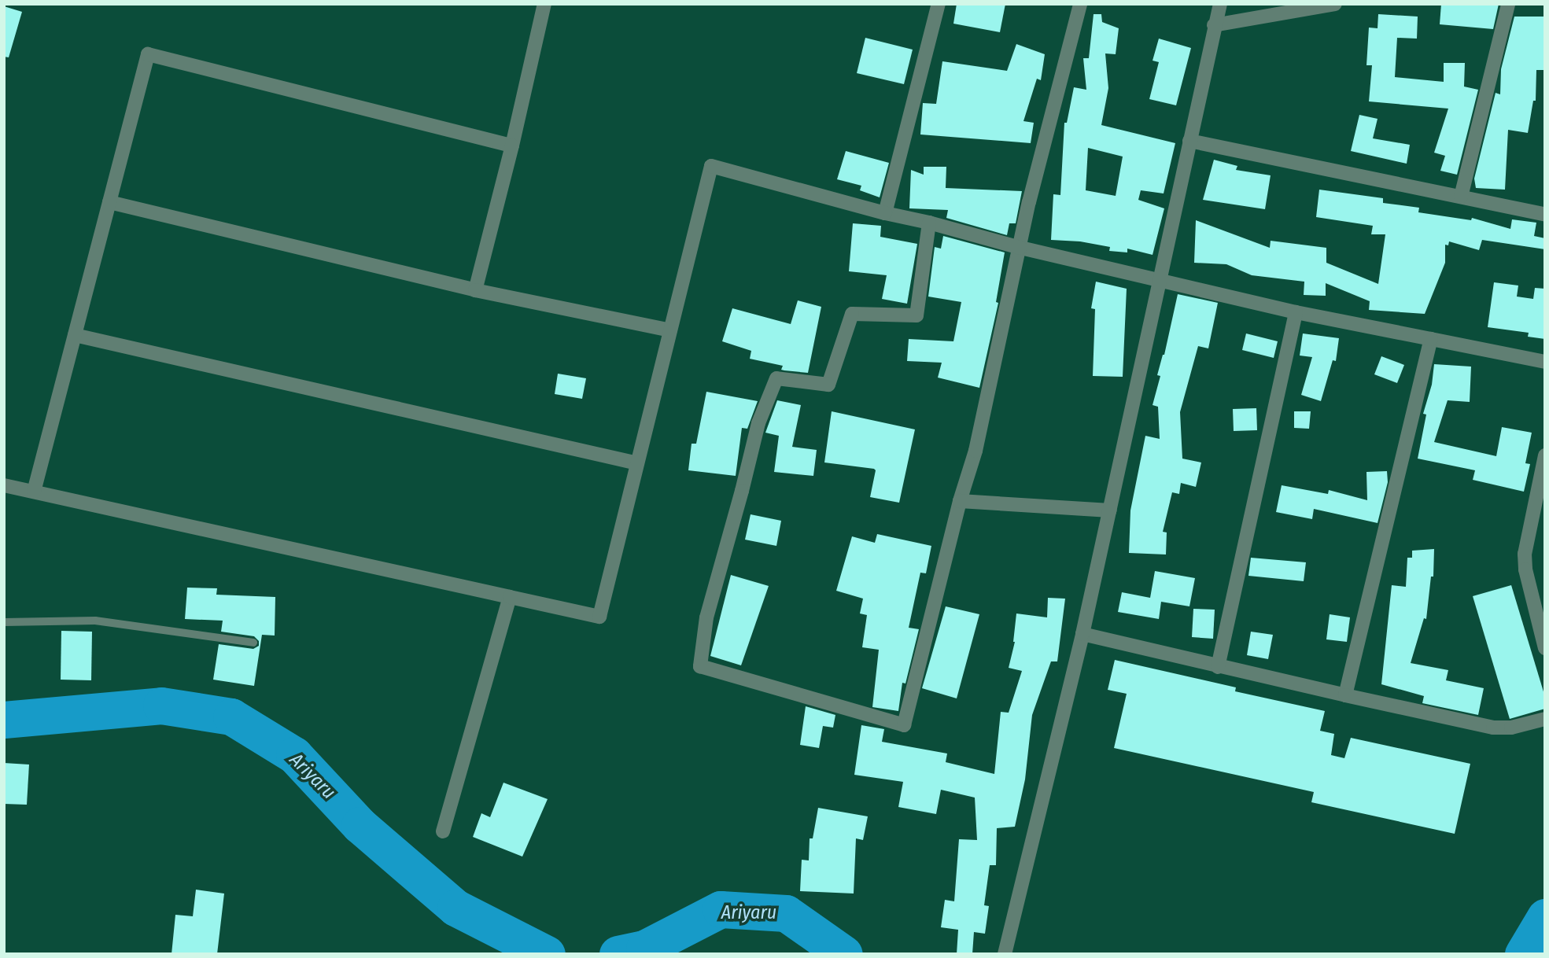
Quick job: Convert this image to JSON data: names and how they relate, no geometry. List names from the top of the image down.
{
  "water": ["Ariyaru"]
}
